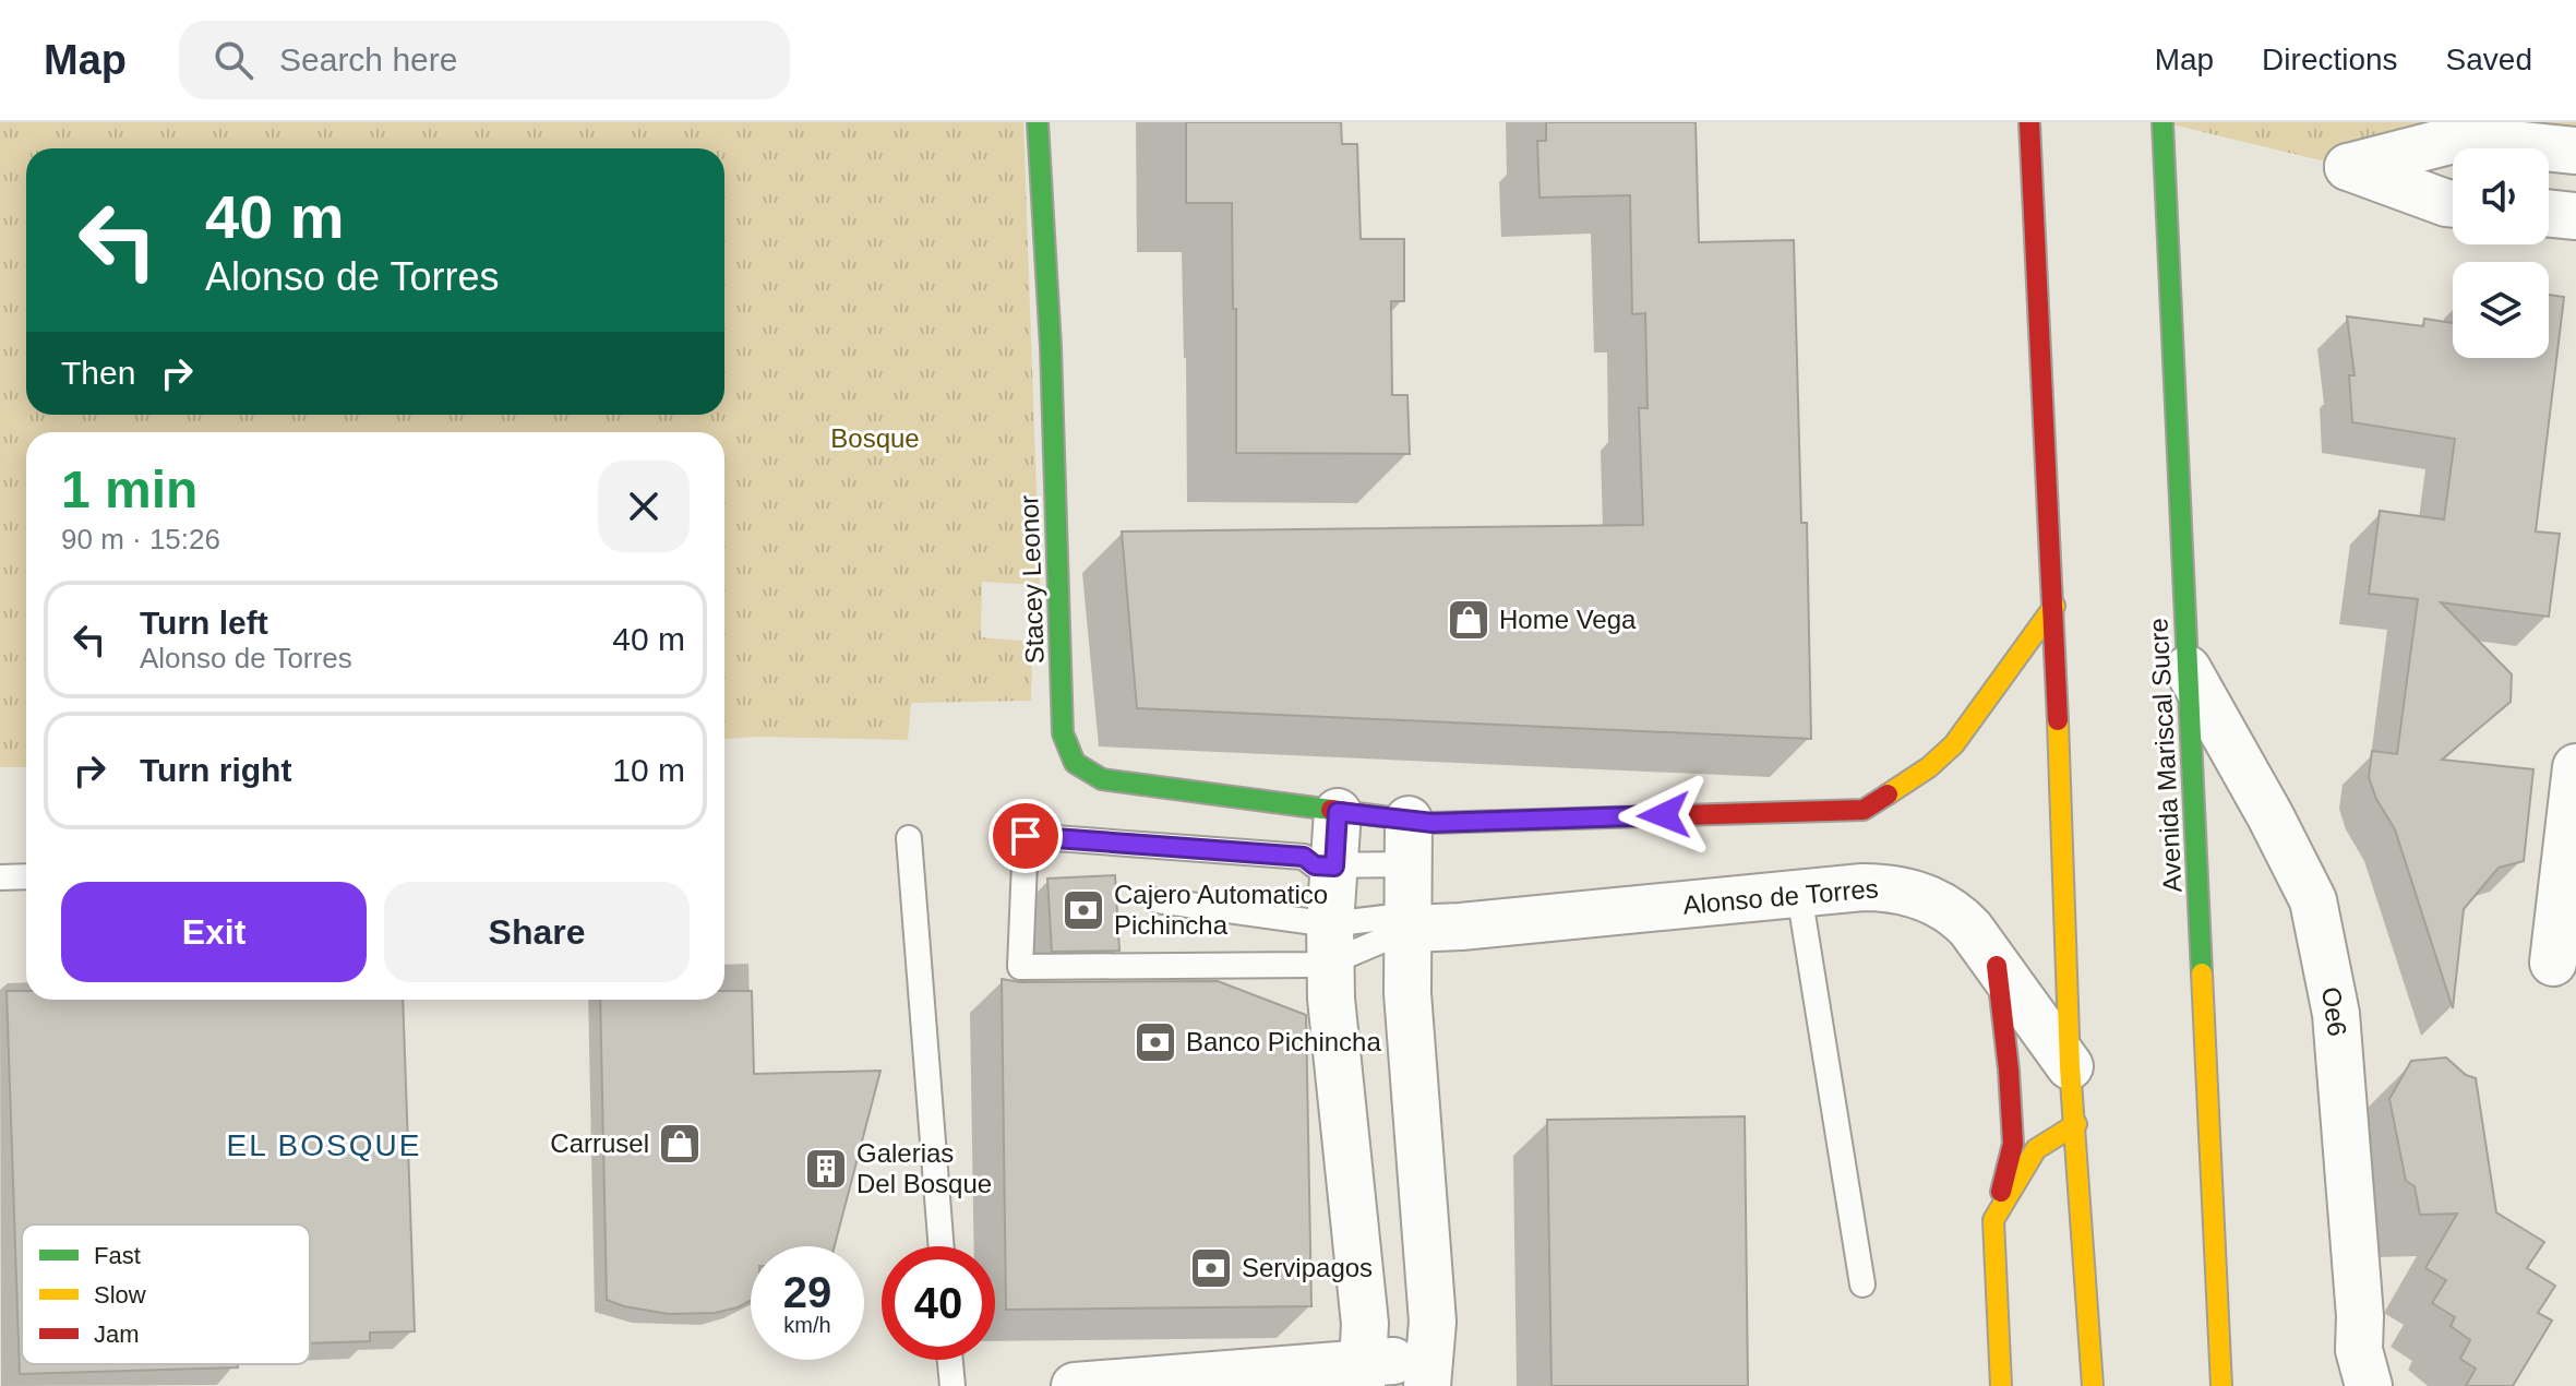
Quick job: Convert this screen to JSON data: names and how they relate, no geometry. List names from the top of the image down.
{
  "streets": {
    "main road": ["Stacey Leonor", "Avenida Mariscal Sucre"],
    "street": ["Alonso de Torres", "Oe6"]
  },
  "crossings": [
    ["Avenida Mariscal Sucre", "Oe6"]
  ],
  "districts": ["EL BOSQUE"],
  "parks": ["Bosque"],
  "places": {
    "shop": ["Home Vega", "Carrusel"],
    "bank": ["Cajero Automatico Pichincha", "Banco Pichincha", "Servipagos"],
    "building": ["Galerias Del Bosque"]
  },
  "legend": ["Fast", "Slow", "Jam"],
  "page": {
    "header": "Map",
    "search": "Search here",
    "nav": ["Map", "Directions", "Saved"],
    "turn": ["40 m", "Alonso de Torres"],
    "then": "Then",
    "heading": ["1 min", "90 m · 15:26"],
    "list": [
      {
        "name": "Turn left",
        "note": "Alonso de Torres",
        "value": "40 m"
      },
      {
        "name": "Turn right",
        "value": "10 m"
      }
    ],
    "buttons": ["Exit", "Share"],
    "speed": "29 km/h",
    "limit": "40"
  }
}
